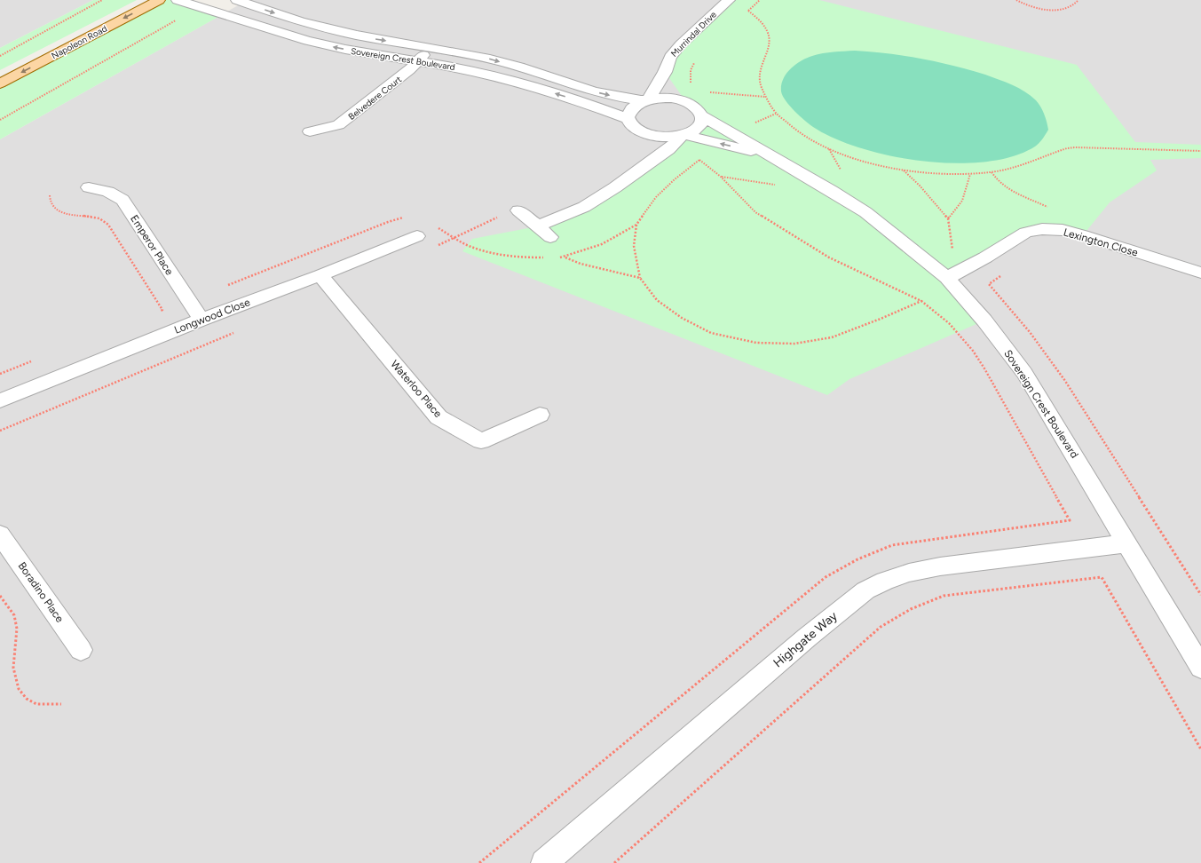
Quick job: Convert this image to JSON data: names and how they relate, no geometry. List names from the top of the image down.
{
  "streets": {
    "main road": ["Napoleon Road"],
    "street": [
      "Murrindal Drive",
      "Sovereign Crest Boulevard",
      "Belvedere Court",
      "Lexington Close",
      "Emperor Place",
      "Longwood Close",
      "Waterloo Place",
      "Boradino Place",
      "Highgate Way"
    ]
  },
  "crossings": [
    ["Murrindal Drive", "Sovereign Crest Boulevard"],
    ["Sovereign Crest Boulevard", "Belvedere Court"],
    ["Sovereign Crest Boulevard", "Lexington Close"],
    ["Sovereign Crest Boulevard", "Highgate Way"],
    ["Emperor Place", "Longwood Close"],
    ["Longwood Close", "Waterloo Place"]
  ]
}
